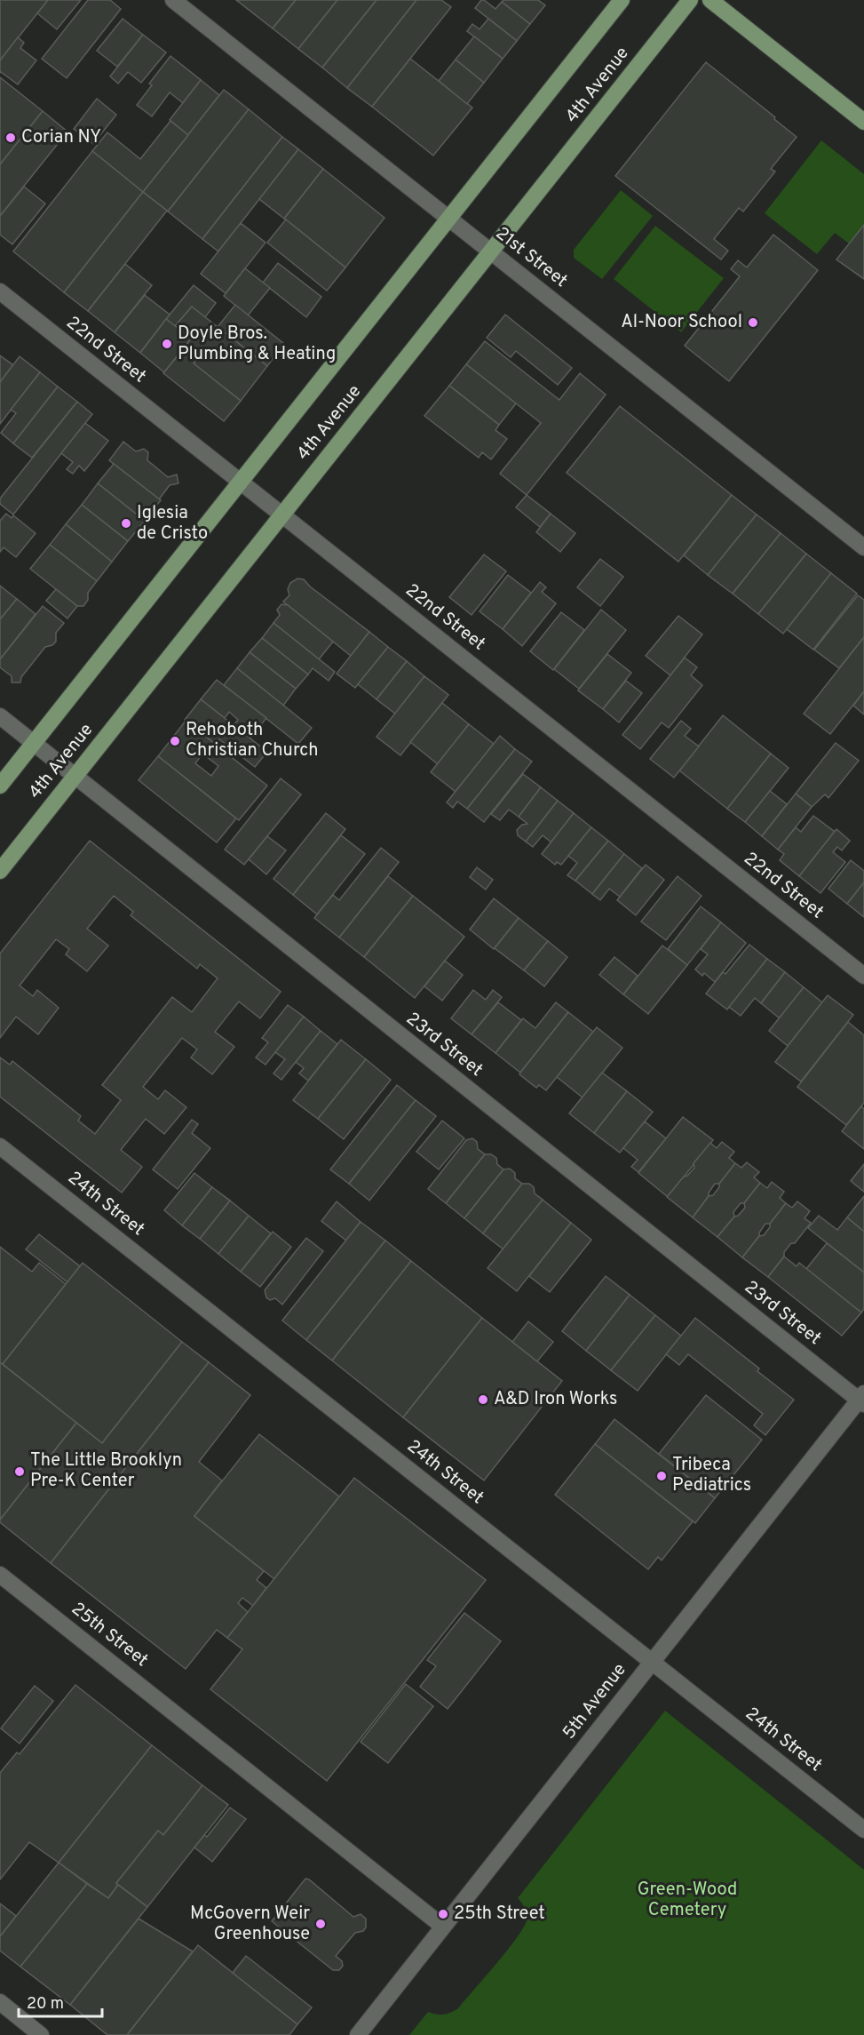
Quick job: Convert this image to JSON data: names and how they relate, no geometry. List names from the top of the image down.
{
  "streets": {
    "main road": ["4th Avenue"],
    "street": [
      "21st Street",
      "22nd Street",
      "23rd Street",
      "24th Street",
      "25th Street",
      "5th Avenue"
    ]
  },
  "crossings": [
    ["4th Avenue", "21st Street"],
    ["4th Avenue", "22nd Street"],
    ["4th Avenue", "23rd Street"],
    ["23rd Street", "5th Avenue"],
    ["24th Street", "5th Avenue"],
    ["25th Street", "5th Avenue"]
  ],
  "parks": ["Green-Wood Cemetery"],
  "places": [
    "Corian NY",
    "Al-Noor School",
    "Doyle Bros. Plumbing & Heating",
    "Iglesia de Cristo",
    "Rehoboth Christian Church",
    "A&D Iron Works",
    "The Little Brooklyn Pre-K Center",
    "Tribeca Pediatrics",
    "25th Street",
    "McGovern Weir Greenhouse"
  ],
  "scale_bar": "20 m"
}
